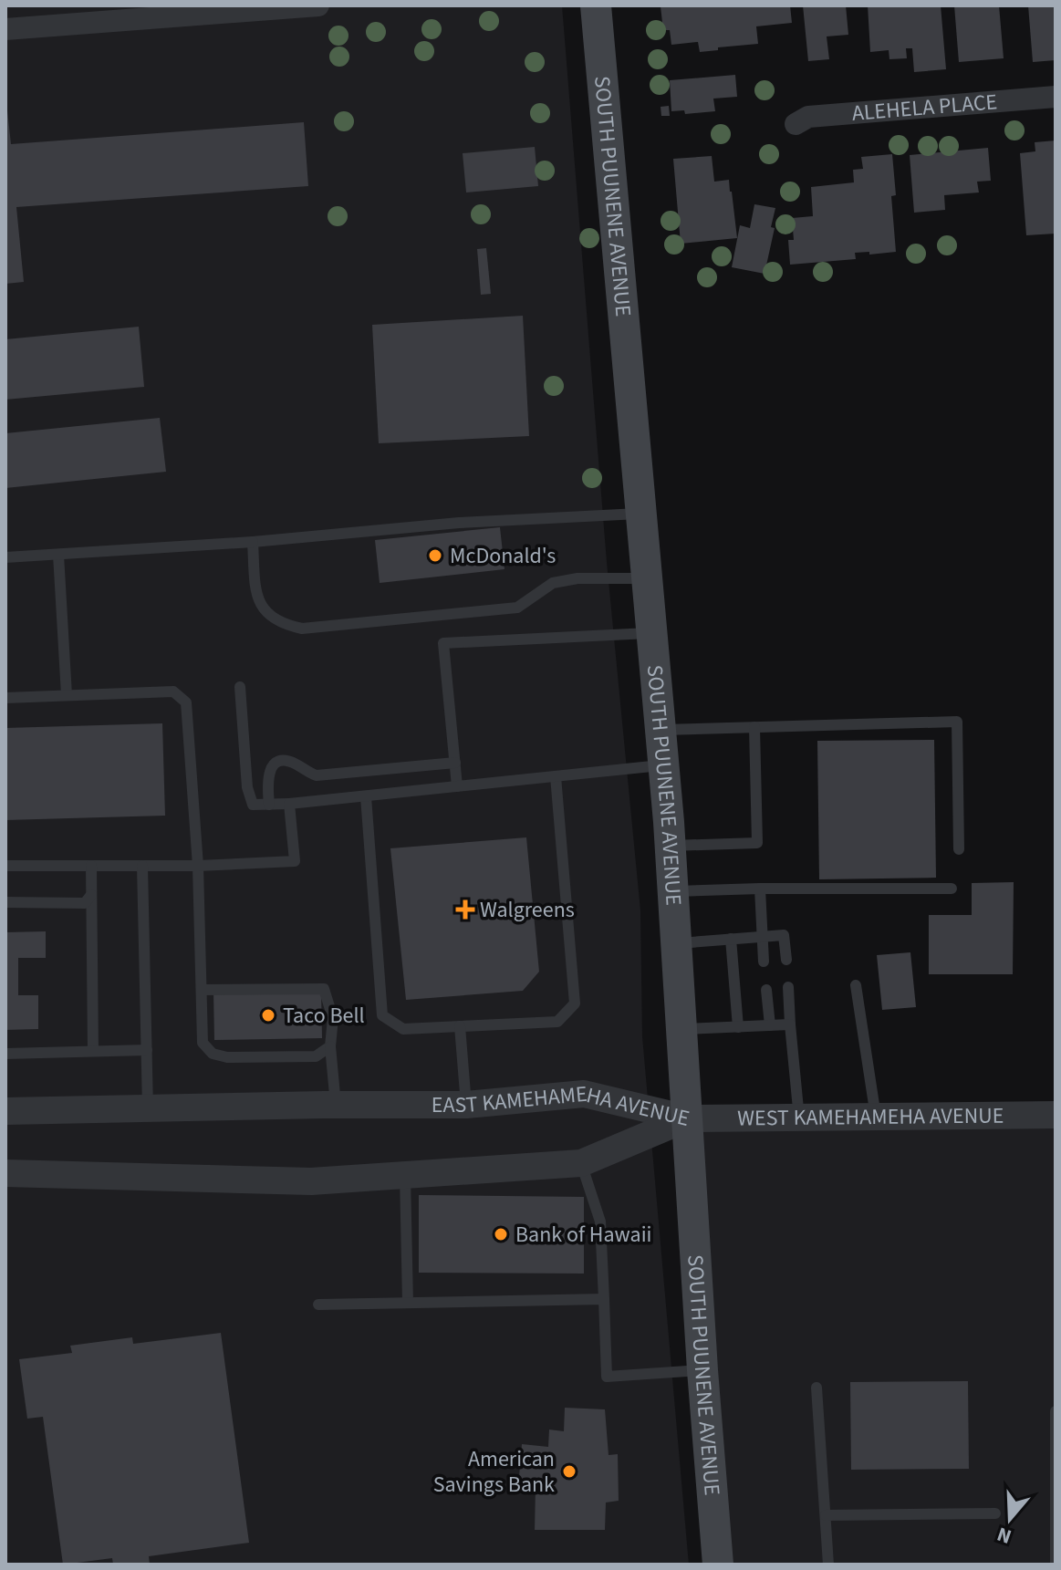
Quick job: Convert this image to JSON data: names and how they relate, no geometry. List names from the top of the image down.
{
  "streets": {
    "main road": ["SOUTH PUUNENE AVENUE"],
    "street": ["ALEHELA PLACE", "EAST KAMEHAMEHA AVENUE", "WEST KAMEHAMEHA AVENUE"]
  },
  "crossings": [
    ["SOUTH PUUNENE AVENUE", "EAST KAMEHAMEHA AVENUE"],
    ["SOUTH PUUNENE AVENUE", "WEST KAMEHAMEHA AVENUE"],
    ["EAST KAMEHAMEHA AVENUE", "WEST KAMEHAMEHA AVENUE"]
  ],
  "places": {
    "other": [
      "McDonald's",
      "Taco Bell",
      "Bank of Hawaii",
      "American Savings Bank"
    ],
    "health": ["Walgreens"]
  },
  "north": "bottom"
}
